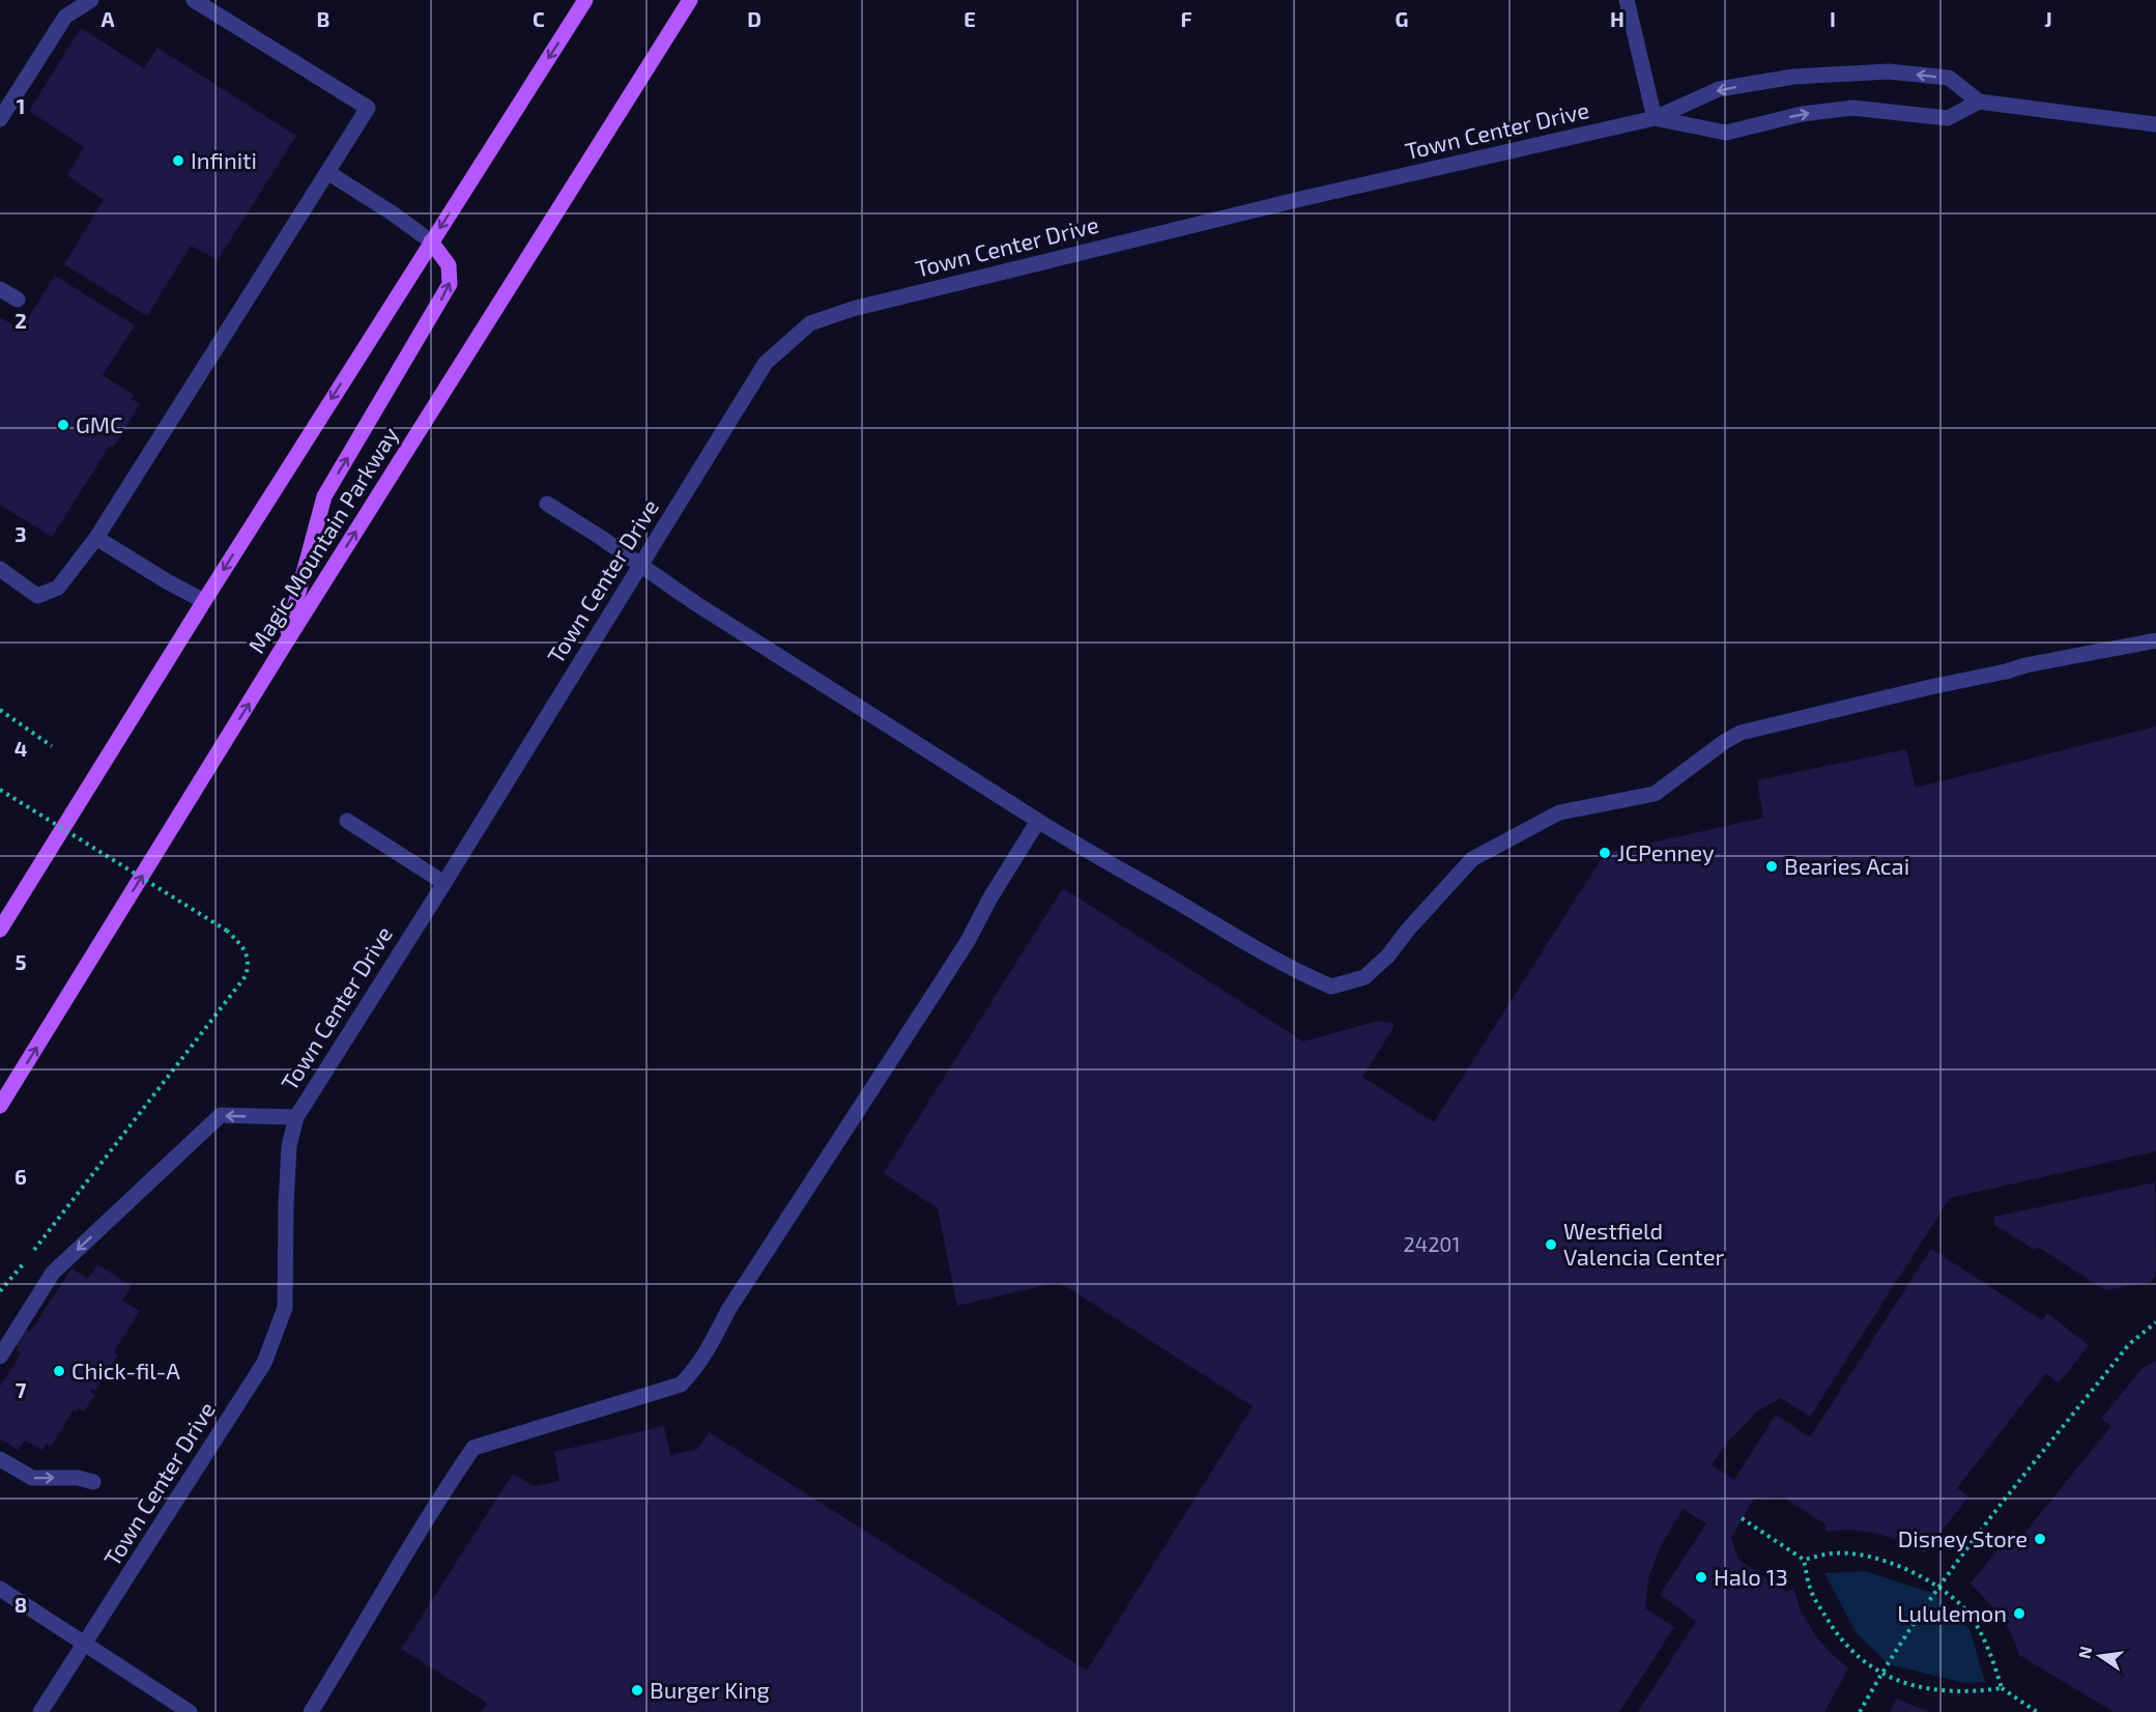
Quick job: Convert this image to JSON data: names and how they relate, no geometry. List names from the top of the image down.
{
  "streets": {
    "main road": ["Magic Mountain Parkway"],
    "street": ["Town Center Drive"]
  },
  "places": [
    "Infiniti",
    "GMC",
    "JCPenney",
    "Bearies Acai",
    "Westfield Valencia Center",
    "Chick-fil-A",
    "Disney Store",
    "Halo 13",
    "Lululemon",
    "Burger King"
  ],
  "house_numbers": ["24201"],
  "north": "left",
  "grid": {
    "columns": [
      "A",
      "B",
      "C",
      "D",
      "E",
      "F",
      "G",
      "H",
      "I",
      "J"
    ],
    "rows": [
      "1",
      "2",
      "3",
      "4",
      "5",
      "6",
      "7",
      "8"
    ]
  }
}
